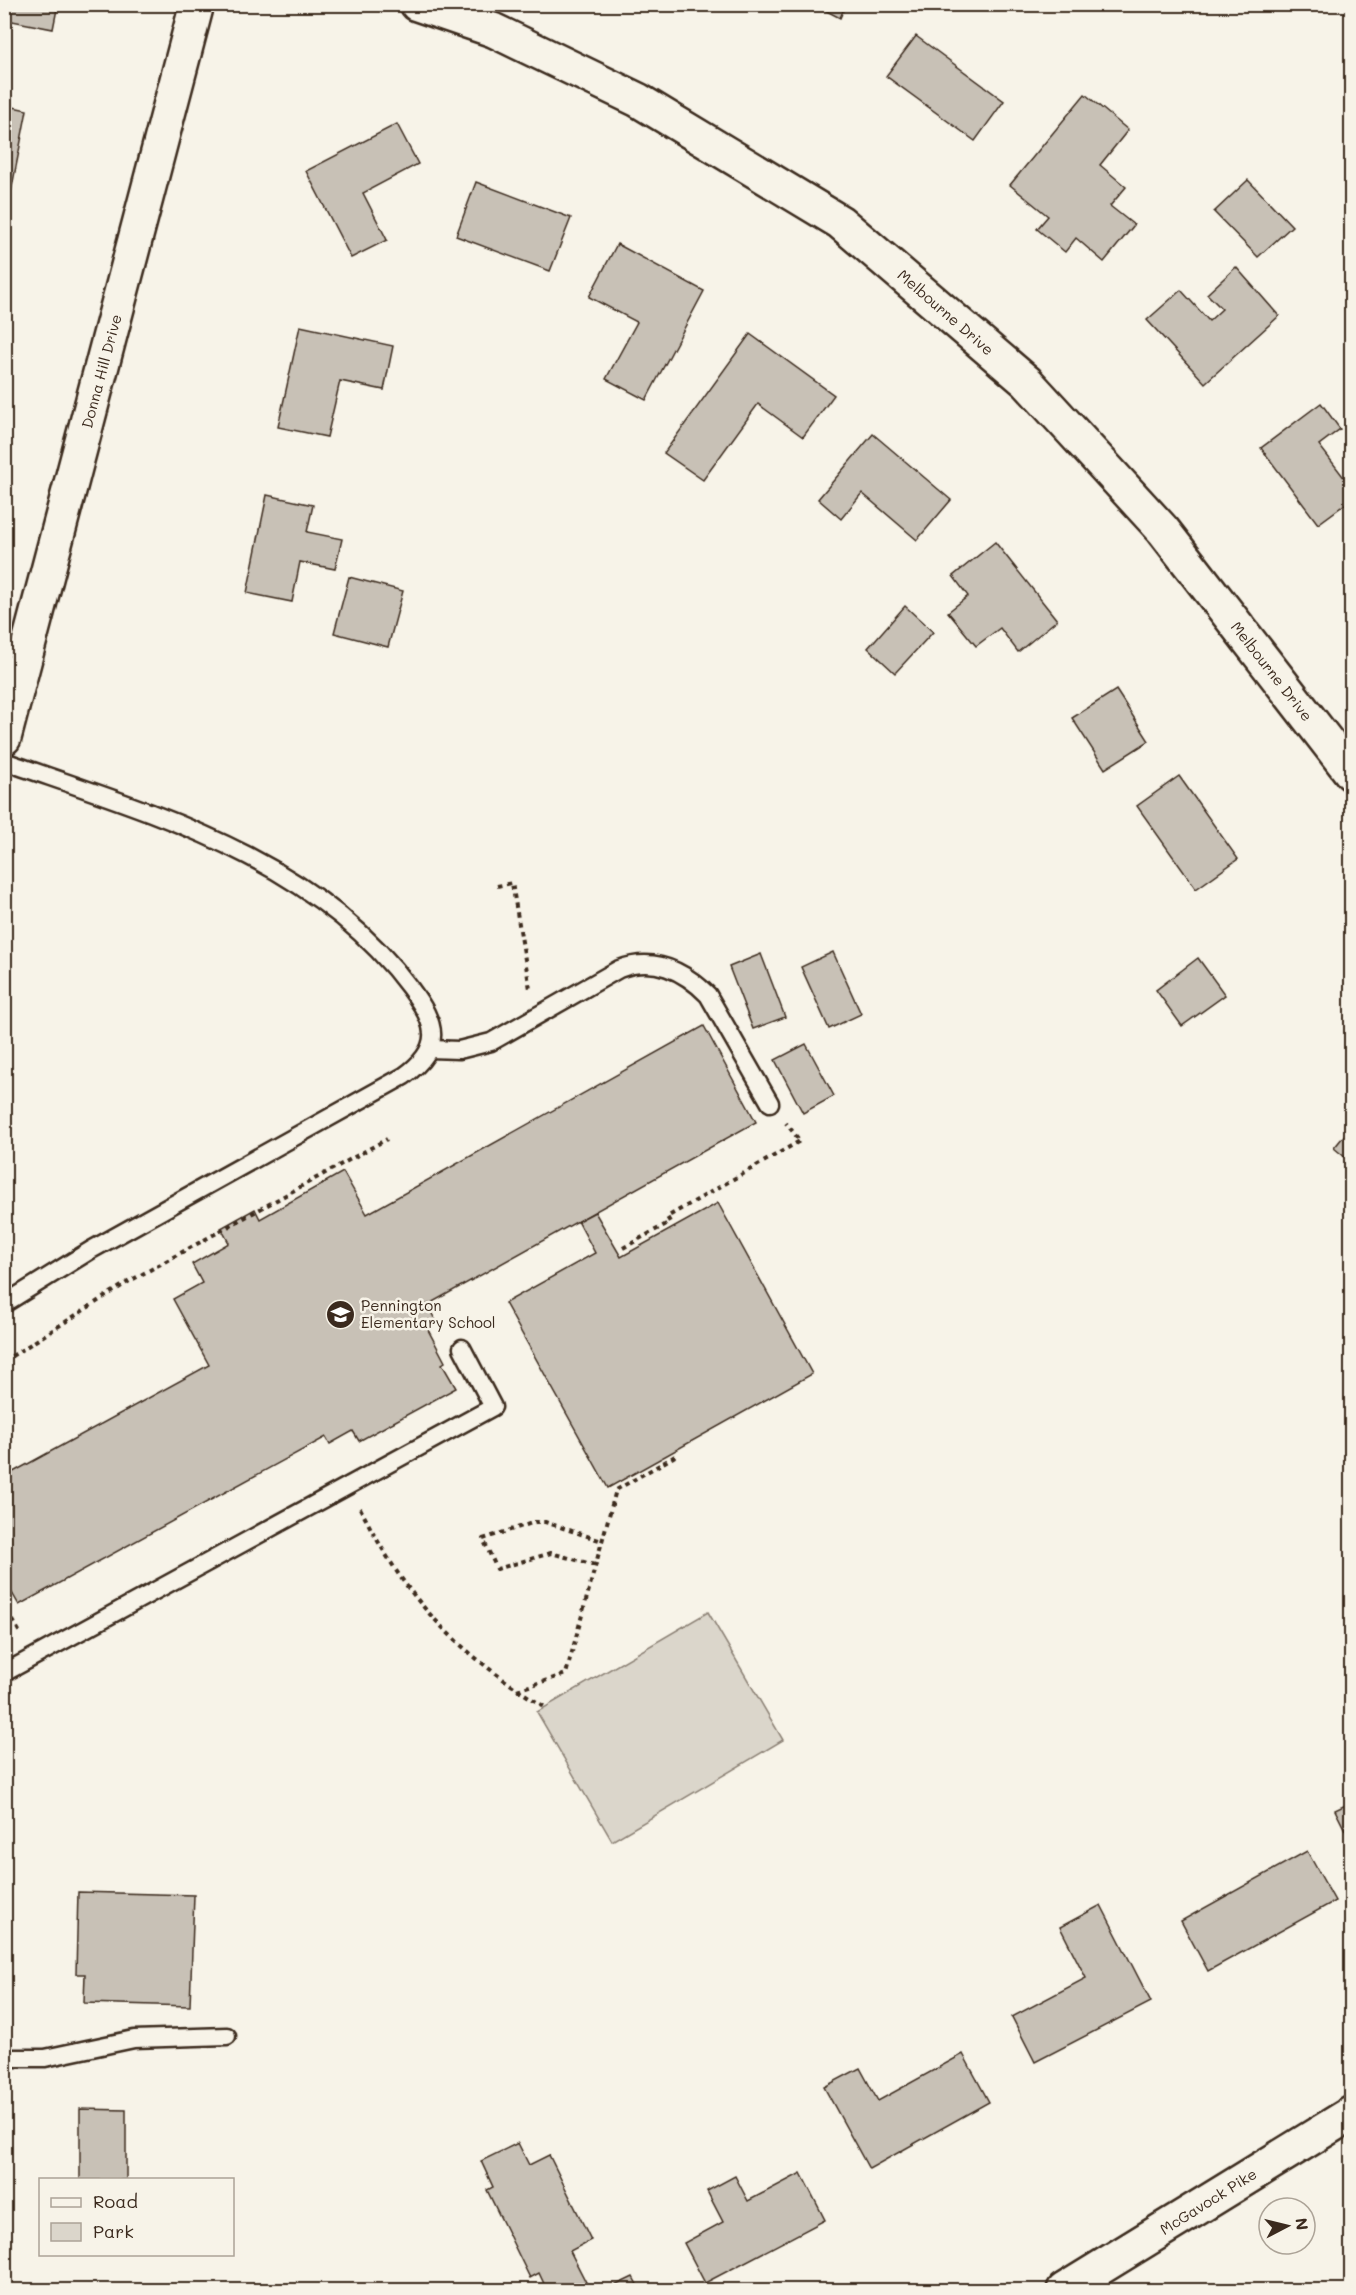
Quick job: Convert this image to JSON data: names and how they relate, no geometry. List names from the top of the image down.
{
  "streets": {
    "street": ["Melbourne Drive", "Donna Hill Drive", "McGavock Pike"]
  },
  "places": {
    "school or university": ["Pennington Elementary School"]
  },
  "legend": ["Road", "Park"],
  "north": "right"
}
